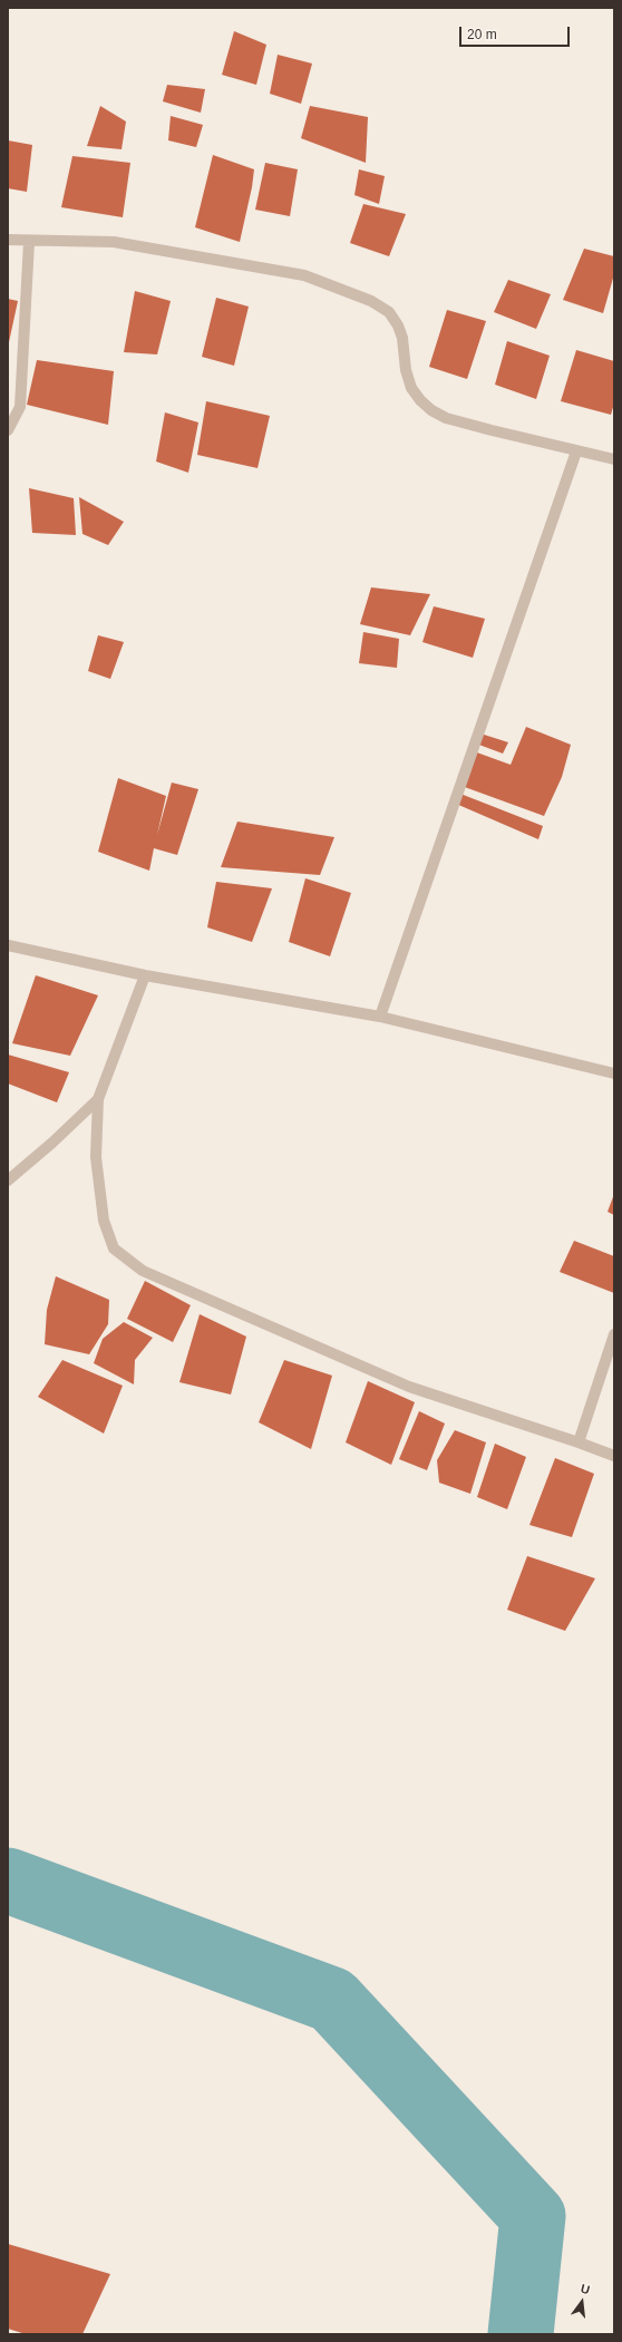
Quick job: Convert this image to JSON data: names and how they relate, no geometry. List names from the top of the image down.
{
  "scale_bar": "20 m",
  "north": "top"
}
